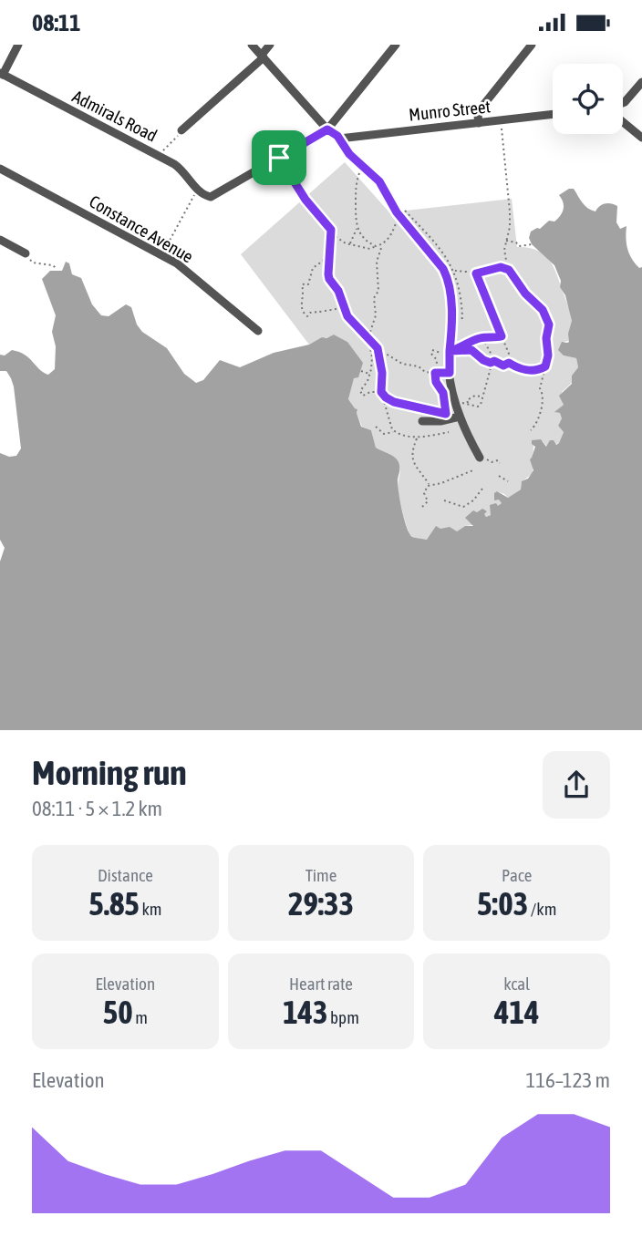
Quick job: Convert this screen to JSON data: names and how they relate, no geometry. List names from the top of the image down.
{
  "streets": {
    "street": ["Munro Street", "Admirals Road", "Constance Avenue"]
  },
  "page": {
    "status": "08:11",
    "heading": ["Morning run", "08:11 · 5 × 1.2 km"],
    "stats": [
      ["Distance", "5.85 km"],
      ["Time", "29:33"],
      ["Pace", "5:03 /km"],
      ["Elevation", "50 m"],
      ["Heart rate", "143 bpm"],
      ["kcal", "414"]
    ],
    "chart": ["Elevation", "116–123 m"]
  }
}
